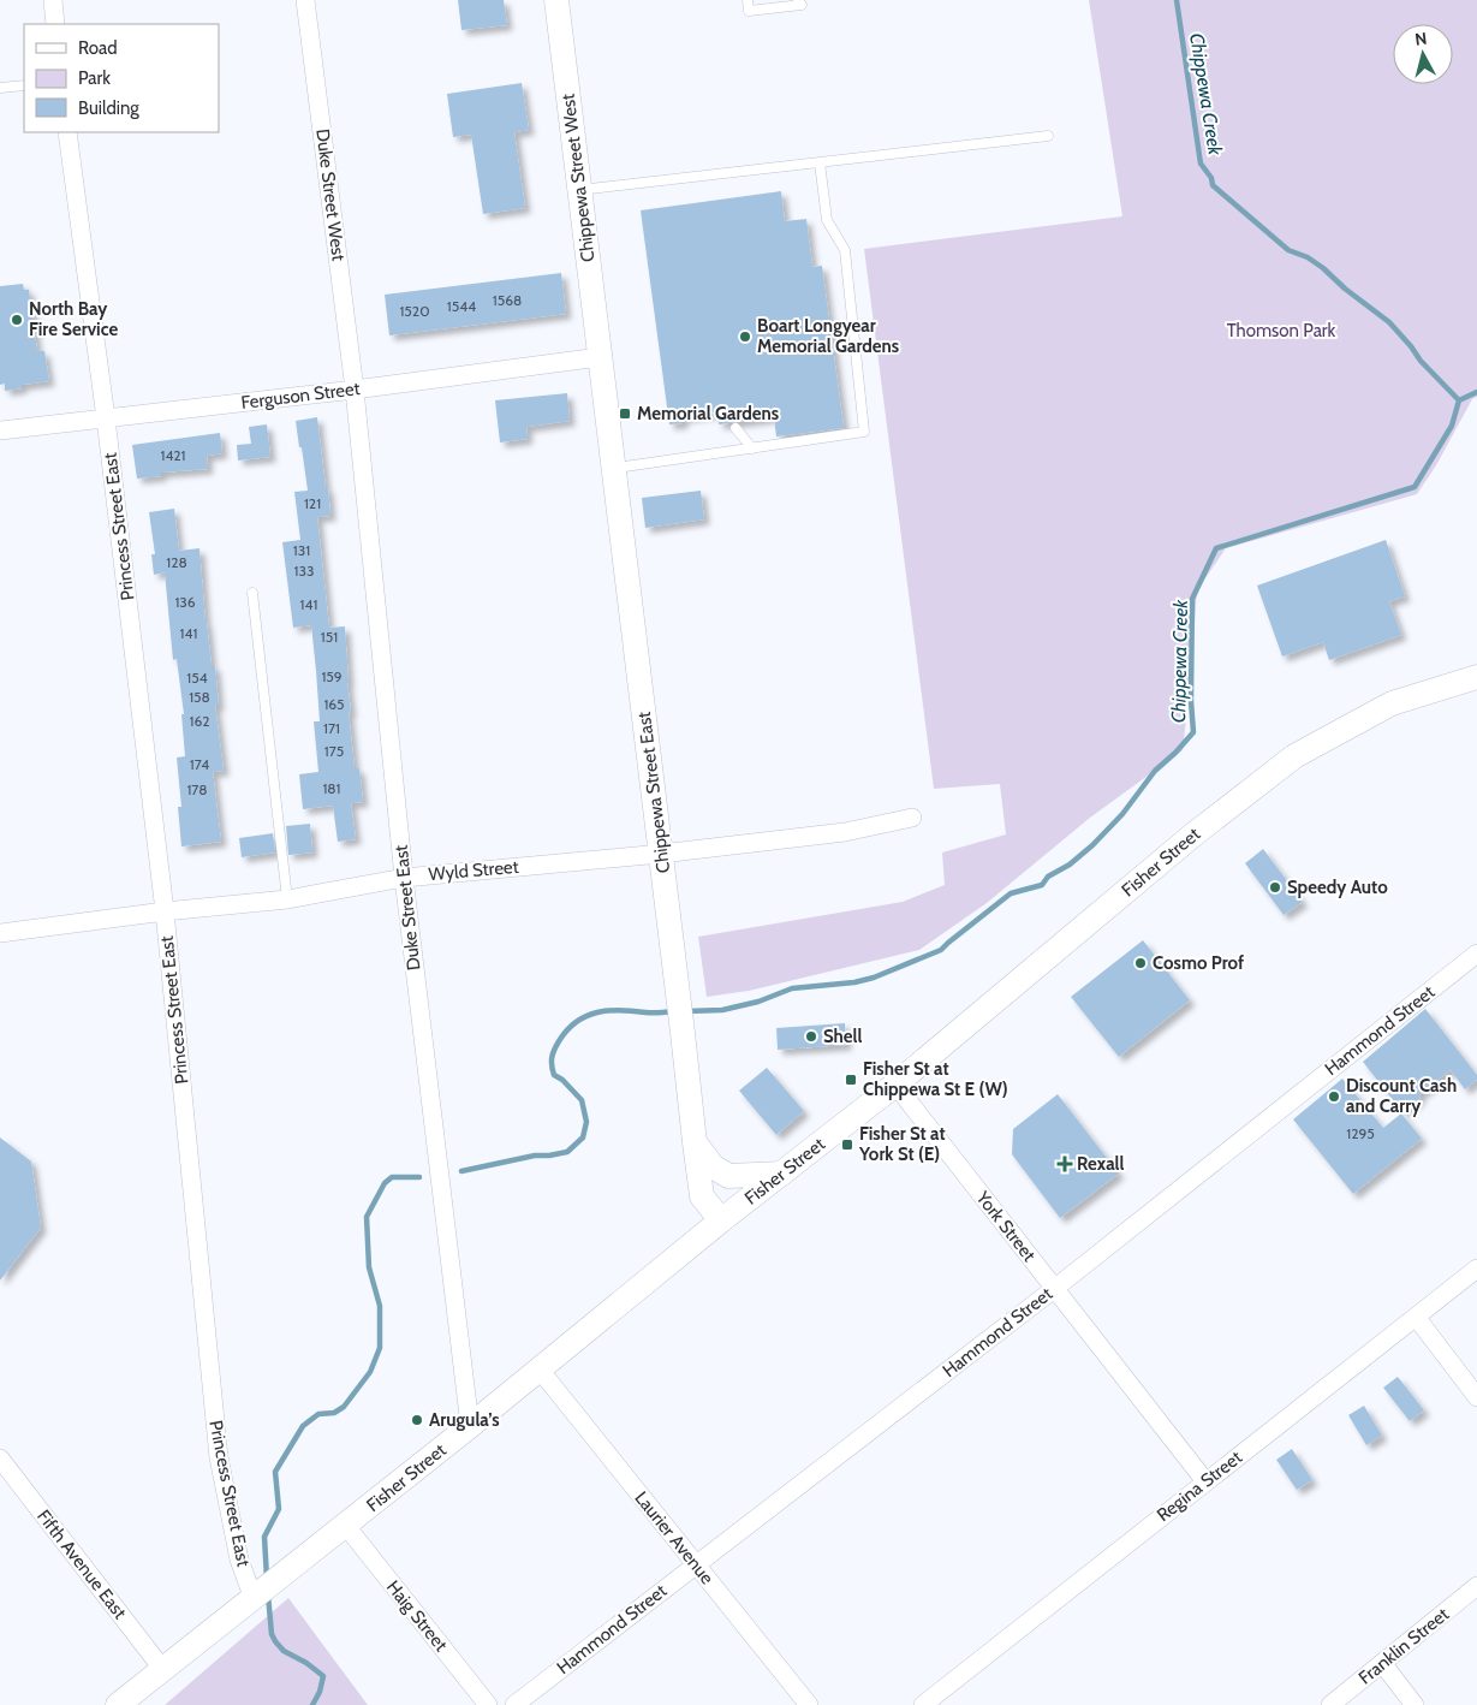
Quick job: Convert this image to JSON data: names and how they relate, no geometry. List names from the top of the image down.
{
  "streets": {
    "main road": ["Chippewa Street West", "Chippewa Street East", "Fisher Street"],
    "street": [
      "Duke Street West",
      "Ferguson Street",
      "Princess Street East",
      "Wyld Street",
      "Duke Street East",
      "Hammond Street",
      "York Street",
      "Regina Street",
      "Laurier Avenue",
      "Fifth Avenue East",
      "Haig Street",
      "Franklin Street"
    ]
  },
  "crossings": [
    ["Chippewa Street West", "Ferguson Street"],
    ["Chippewa Street West", "Chippewa Street East"],
    ["Duke Street West", "Ferguson Street"],
    ["Duke Street West", "Duke Street East"],
    ["Ferguson Street", "Princess Street East"],
    ["Ferguson Street", "Chippewa Street East"],
    ["Ferguson Street", "Duke Street East"],
    ["Princess Street East", "Fisher Street"],
    ["Princess Street East", "Wyld Street"],
    ["Chippewa Street East", "Fisher Street"],
    ["Chippewa Street East", "Wyld Street"],
    ["Fisher Street", "Duke Street East"],
    ["Fisher Street", "York Street"],
    ["Fisher Street", "Laurier Avenue"],
    ["Fisher Street", "Fifth Avenue East"],
    ["Fisher Street", "Haig Street"],
    ["Wyld Street", "Duke Street East"],
    ["Hammond Street", "York Street"],
    ["Hammond Street", "Laurier Avenue"],
    ["York Street", "Regina Street"]
  ],
  "water": ["Chippewa Creek"],
  "parks": ["Thomson Park"],
  "places": {
    "other": [
      "North Bay Fire Service",
      "Boart Longyear Memorial Gardens",
      "Speedy Auto",
      "Cosmo Prof",
      "Shell",
      "Discount Cash and Carry",
      "Arugula’s"
    ],
    "transit": ["Memorial Gardens", "Fisher St at Chippewa St E (W)", "Fisher St at York St (E)"],
    "health": ["Rexall"]
  },
  "house_numbers": [
    "1568",
    "1544",
    "1520",
    "1421",
    "121",
    "131",
    "128",
    "133",
    "136",
    "141",
    "141",
    "151",
    "159",
    "154",
    "158",
    "165",
    "162",
    "171",
    "175",
    "174",
    "181",
    "178",
    "1295"
  ],
  "legend": ["Road", "Park", "Building"],
  "north": "top"
}
